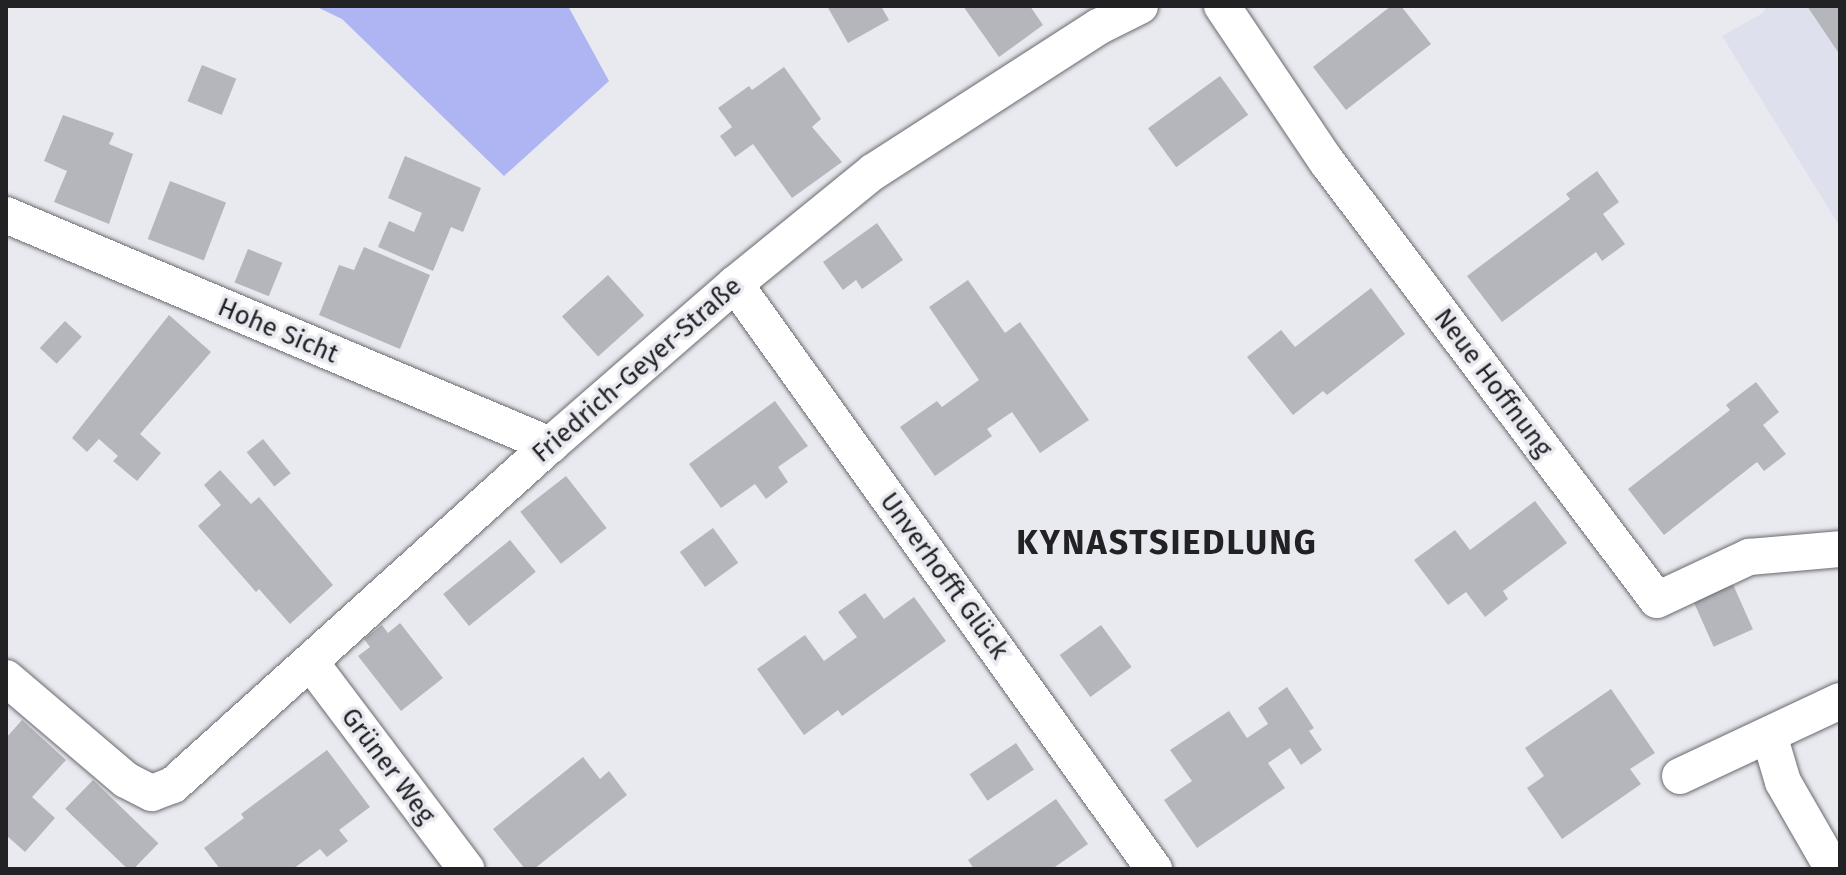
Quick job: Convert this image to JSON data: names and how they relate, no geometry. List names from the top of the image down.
{
  "streets": {
    "street": [
      "Hohe Sicht",
      "Friedrich-Geyer-Straße",
      "Neue Hoffnung",
      "Unverhofft Glück",
      "Grüner Weg"
    ]
  },
  "crossings": [
    ["Hohe Sicht", "Friedrich-Geyer-Straße"],
    ["Friedrich-Geyer-Straße", "Unverhofft Glück"],
    ["Friedrich-Geyer-Straße", "Grüner Weg"]
  ],
  "districts": ["KYNASTSIEDLUNG"]
}
